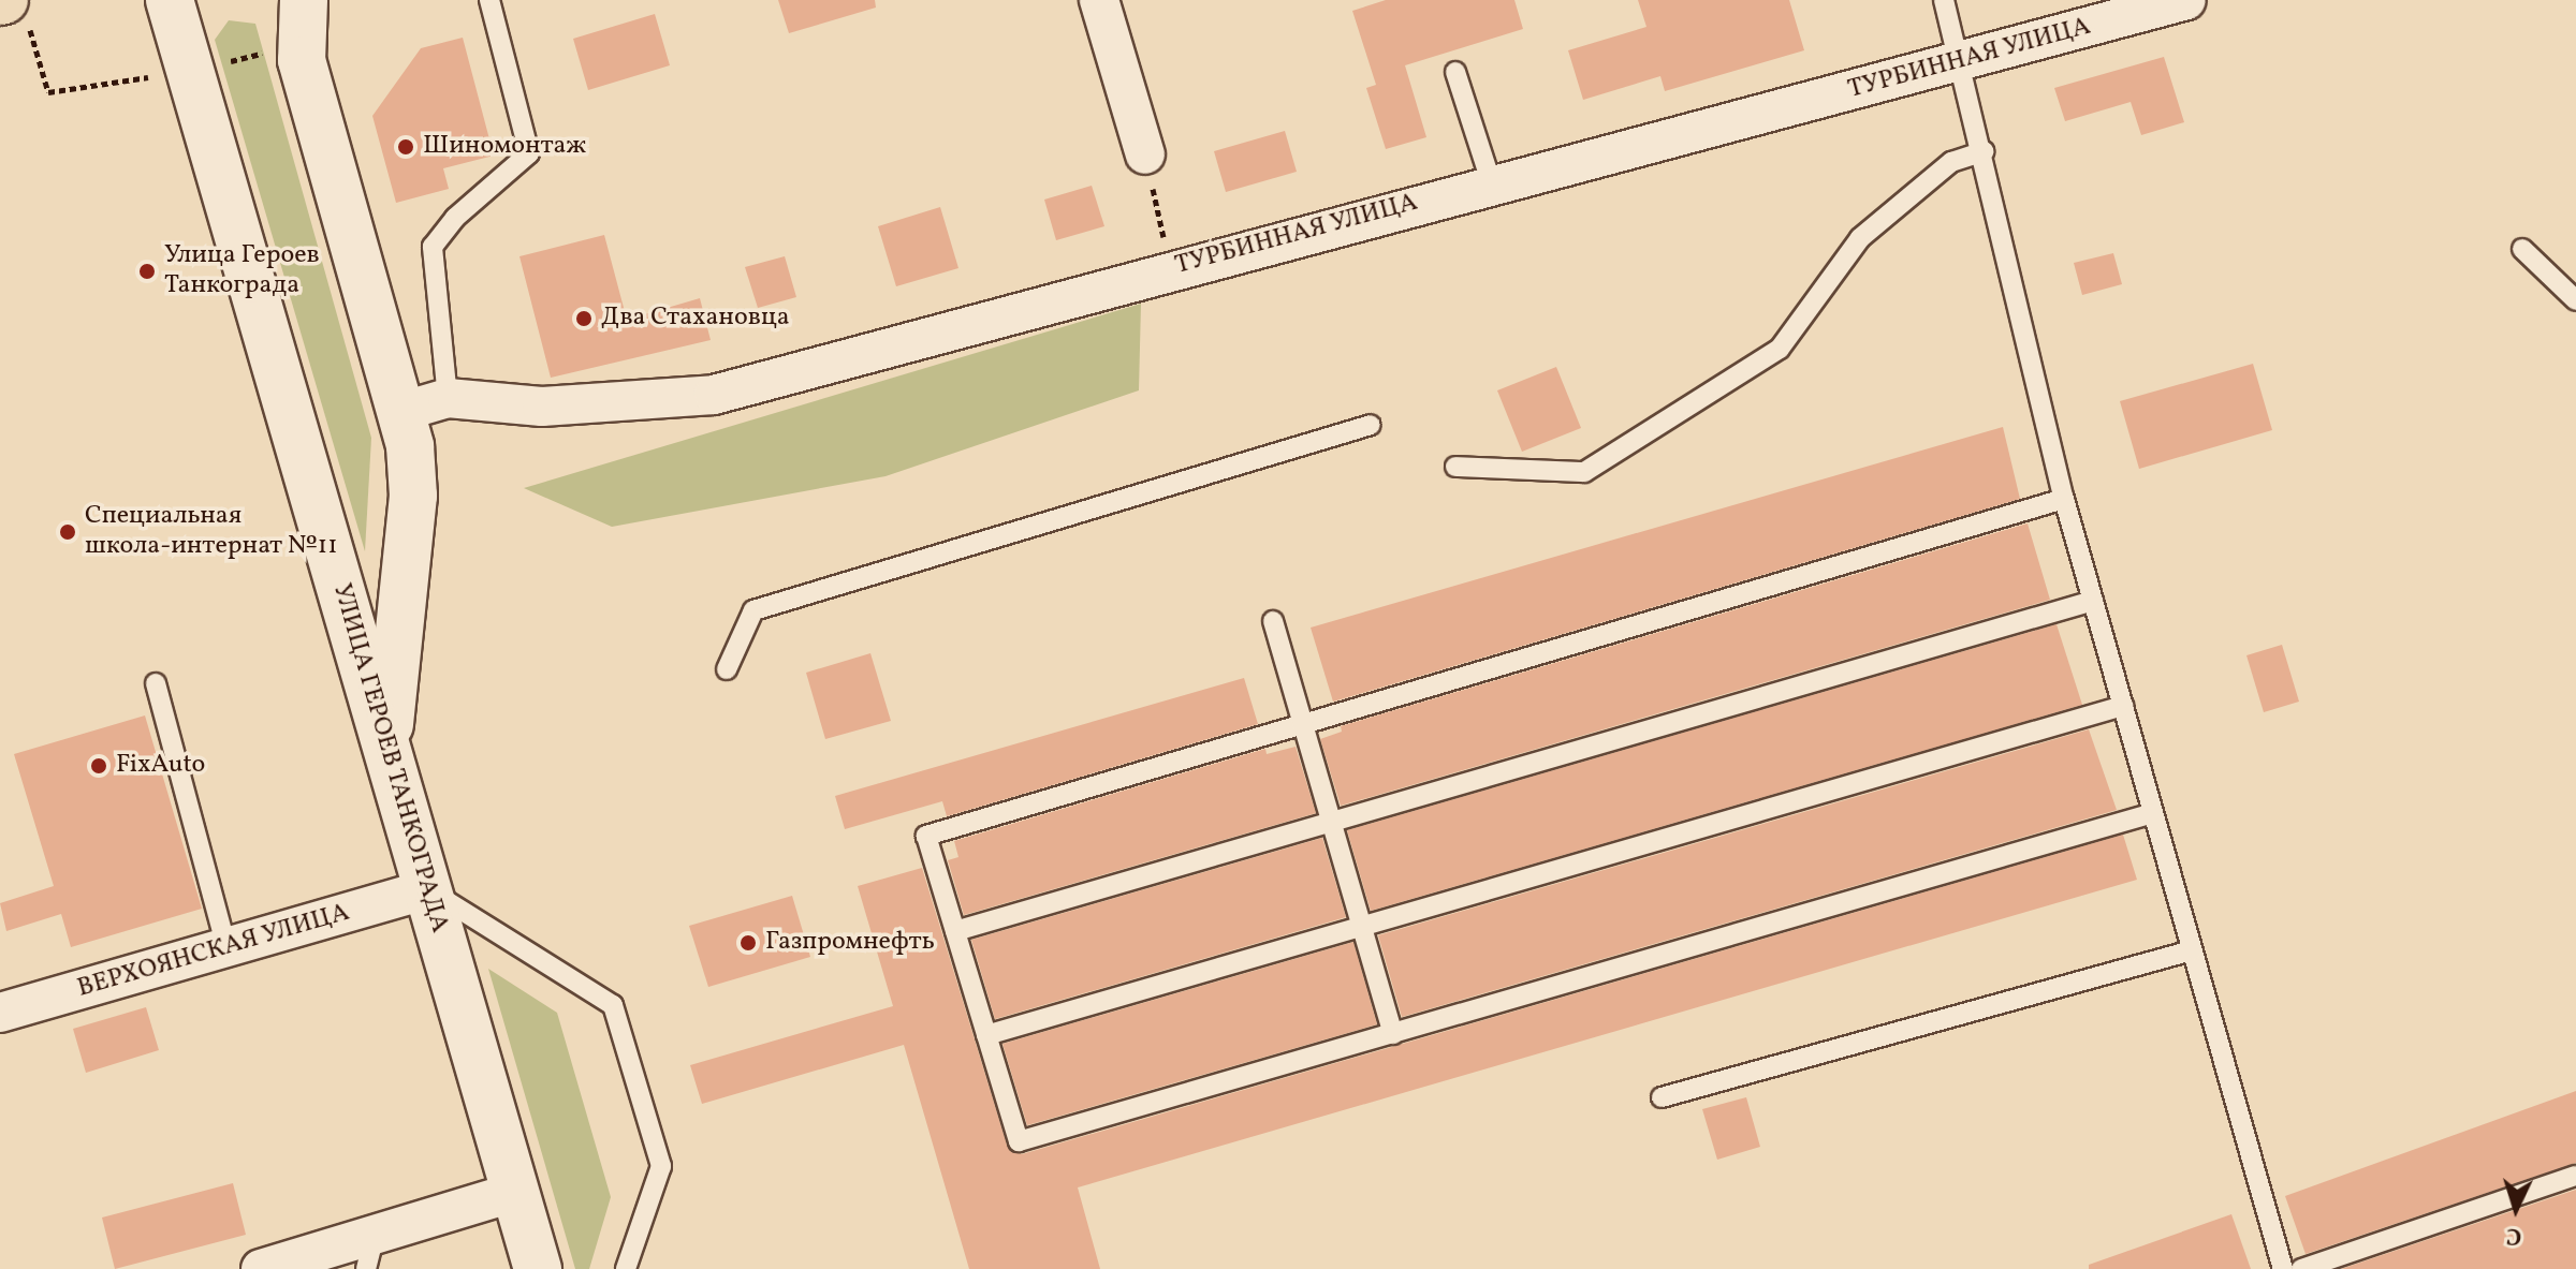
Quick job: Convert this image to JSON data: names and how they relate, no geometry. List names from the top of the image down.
{
  "streets": {
    "main road": ["УЛИЦА ГЕРОЕВ ТАНКОГРАДА"],
    "street": ["ТУРБИННАЯ УЛИЦА", "ВЕРХОЯНСКАЯ УЛИЦА"]
  },
  "crossings": [
    ["УЛИЦА ГЕРОЕВ ТАНКОГРАДА", "ВЕРХОЯНСКАЯ УЛИЦА"]
  ],
  "places": [
    "Шиномонтаж",
    "Улица Героев Танкограда",
    "Два Стахановца",
    "Специальная школа-интернат №11",
    "FixAuto",
    "Газпромнефть"
  ],
  "north": "bottom"
}
